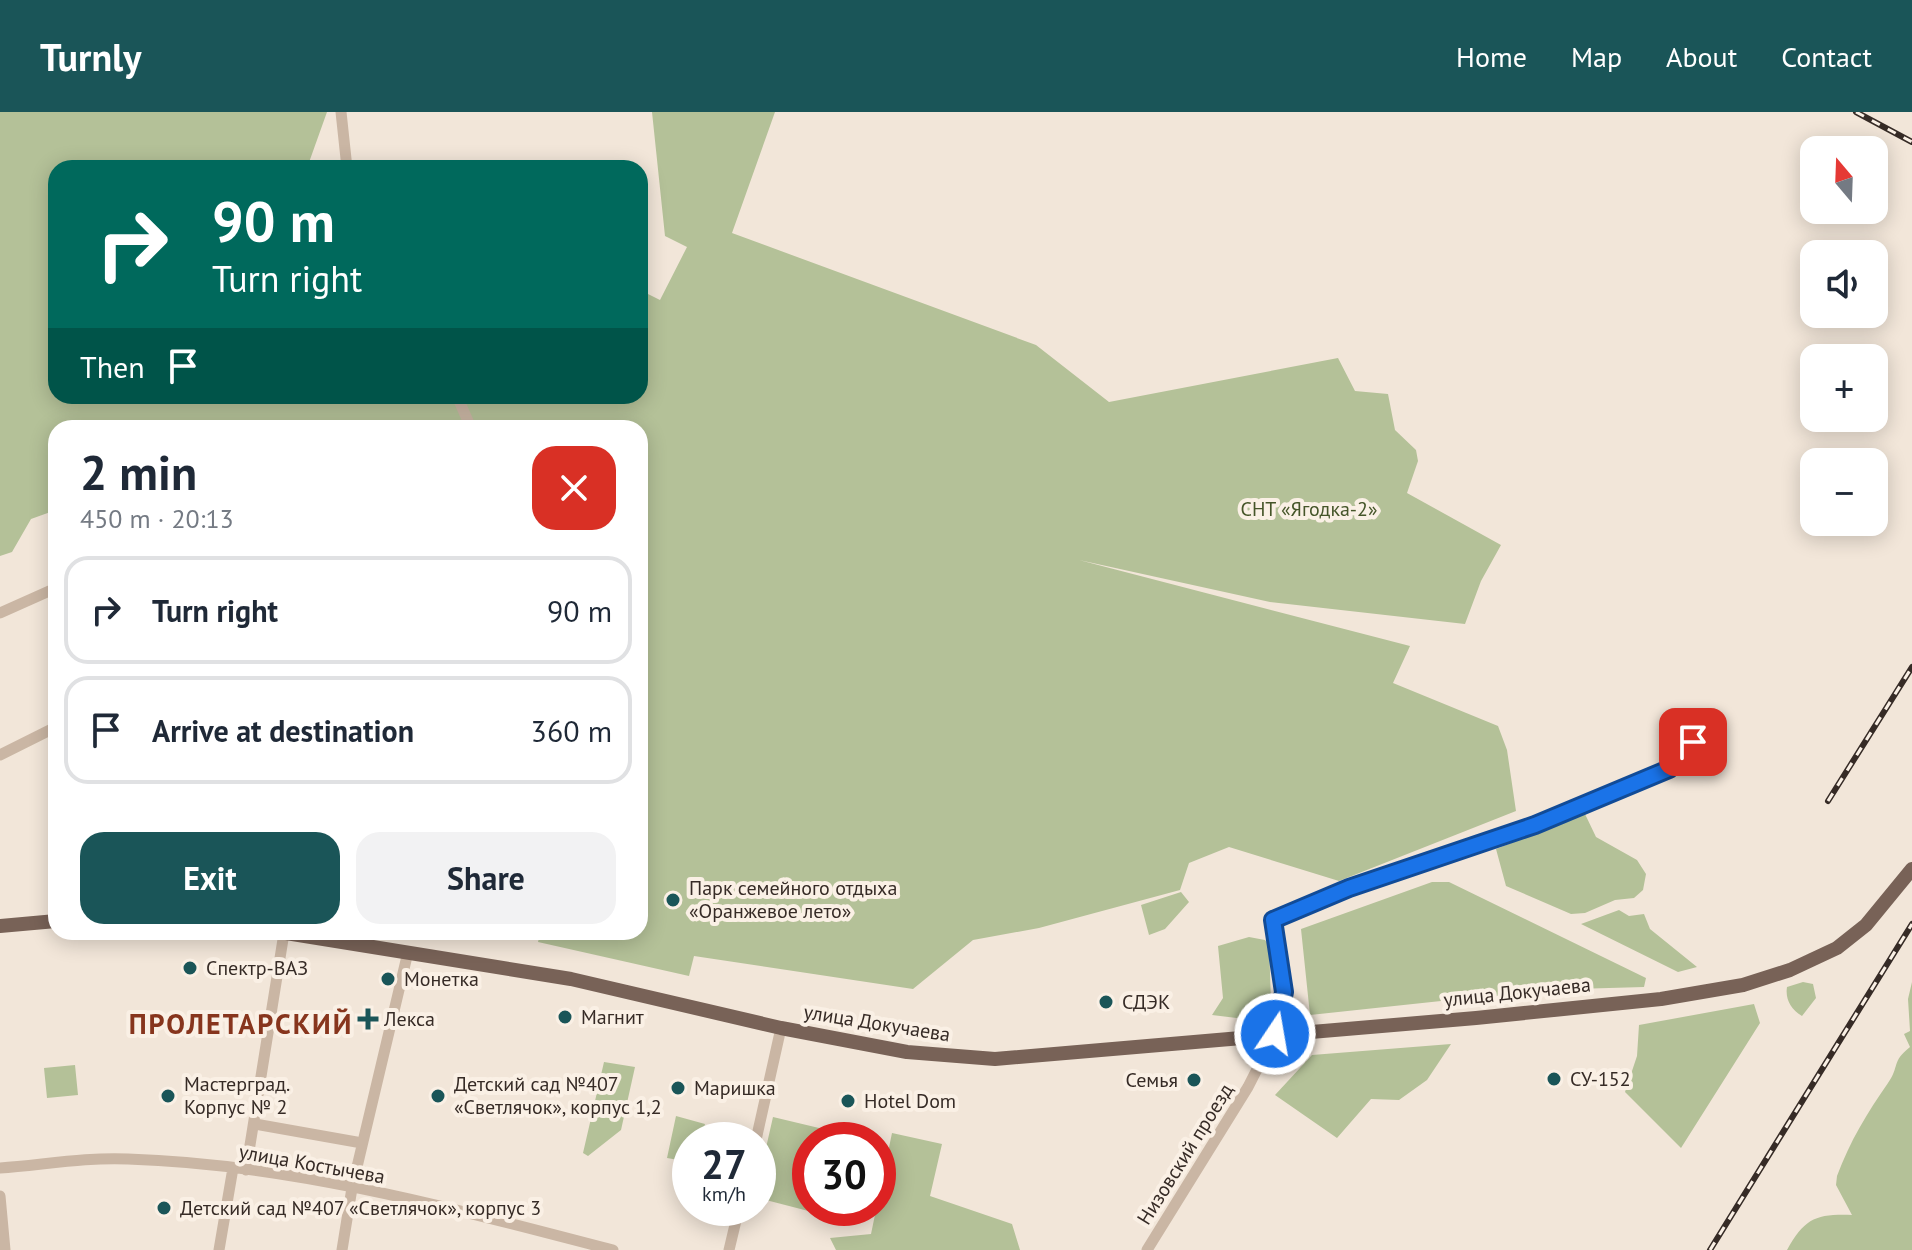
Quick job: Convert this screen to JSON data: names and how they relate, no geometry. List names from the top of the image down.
{
  "streets": {
    "main road": ["улица Докучаева"],
    "street": ["Низовский проезд", "улица Костычева"]
  },
  "crossings": [
    ["улица Докучаева", "Низовский проезд"]
  ],
  "districts": ["ПРОЛЕТАРСКИЙ"],
  "parks": ["СНТ «Ягодка-2»"],
  "places": {
    "other": [
      "Парк семейного отдыха «Оранжевое лето»",
      "Спектр-ВАЗ",
      "Монетка",
      "СДЭК",
      "Магнит",
      "СУ-152",
      "Семья",
      "Маришка",
      "Мастерград. Корпус № 2",
      "Детский сад №407 «Светлячок», корпус 1,2",
      "Hotel Dom",
      "Детский сад №407 «Светлячок», корпус 3"
    ],
    "health": ["Лекса"]
  },
  "north": "top",
  "page": {
    "header": "Turnly",
    "nav": [
      "Home",
      "Map",
      "About",
      "Contact"
    ],
    "map_buttons": ["+", "−"],
    "turn": ["90 m", "Turn right"],
    "then": "Then",
    "heading": ["2 min", "450 m · 20:13"],
    "list": [
      {
        "name": "Turn right",
        "value": "90 m"
      },
      {
        "name": "Arrive at destination",
        "value": "360 m"
      }
    ],
    "buttons": ["Exit", "Share"],
    "speed": "27 km/h",
    "limit": "30"
  }
}
